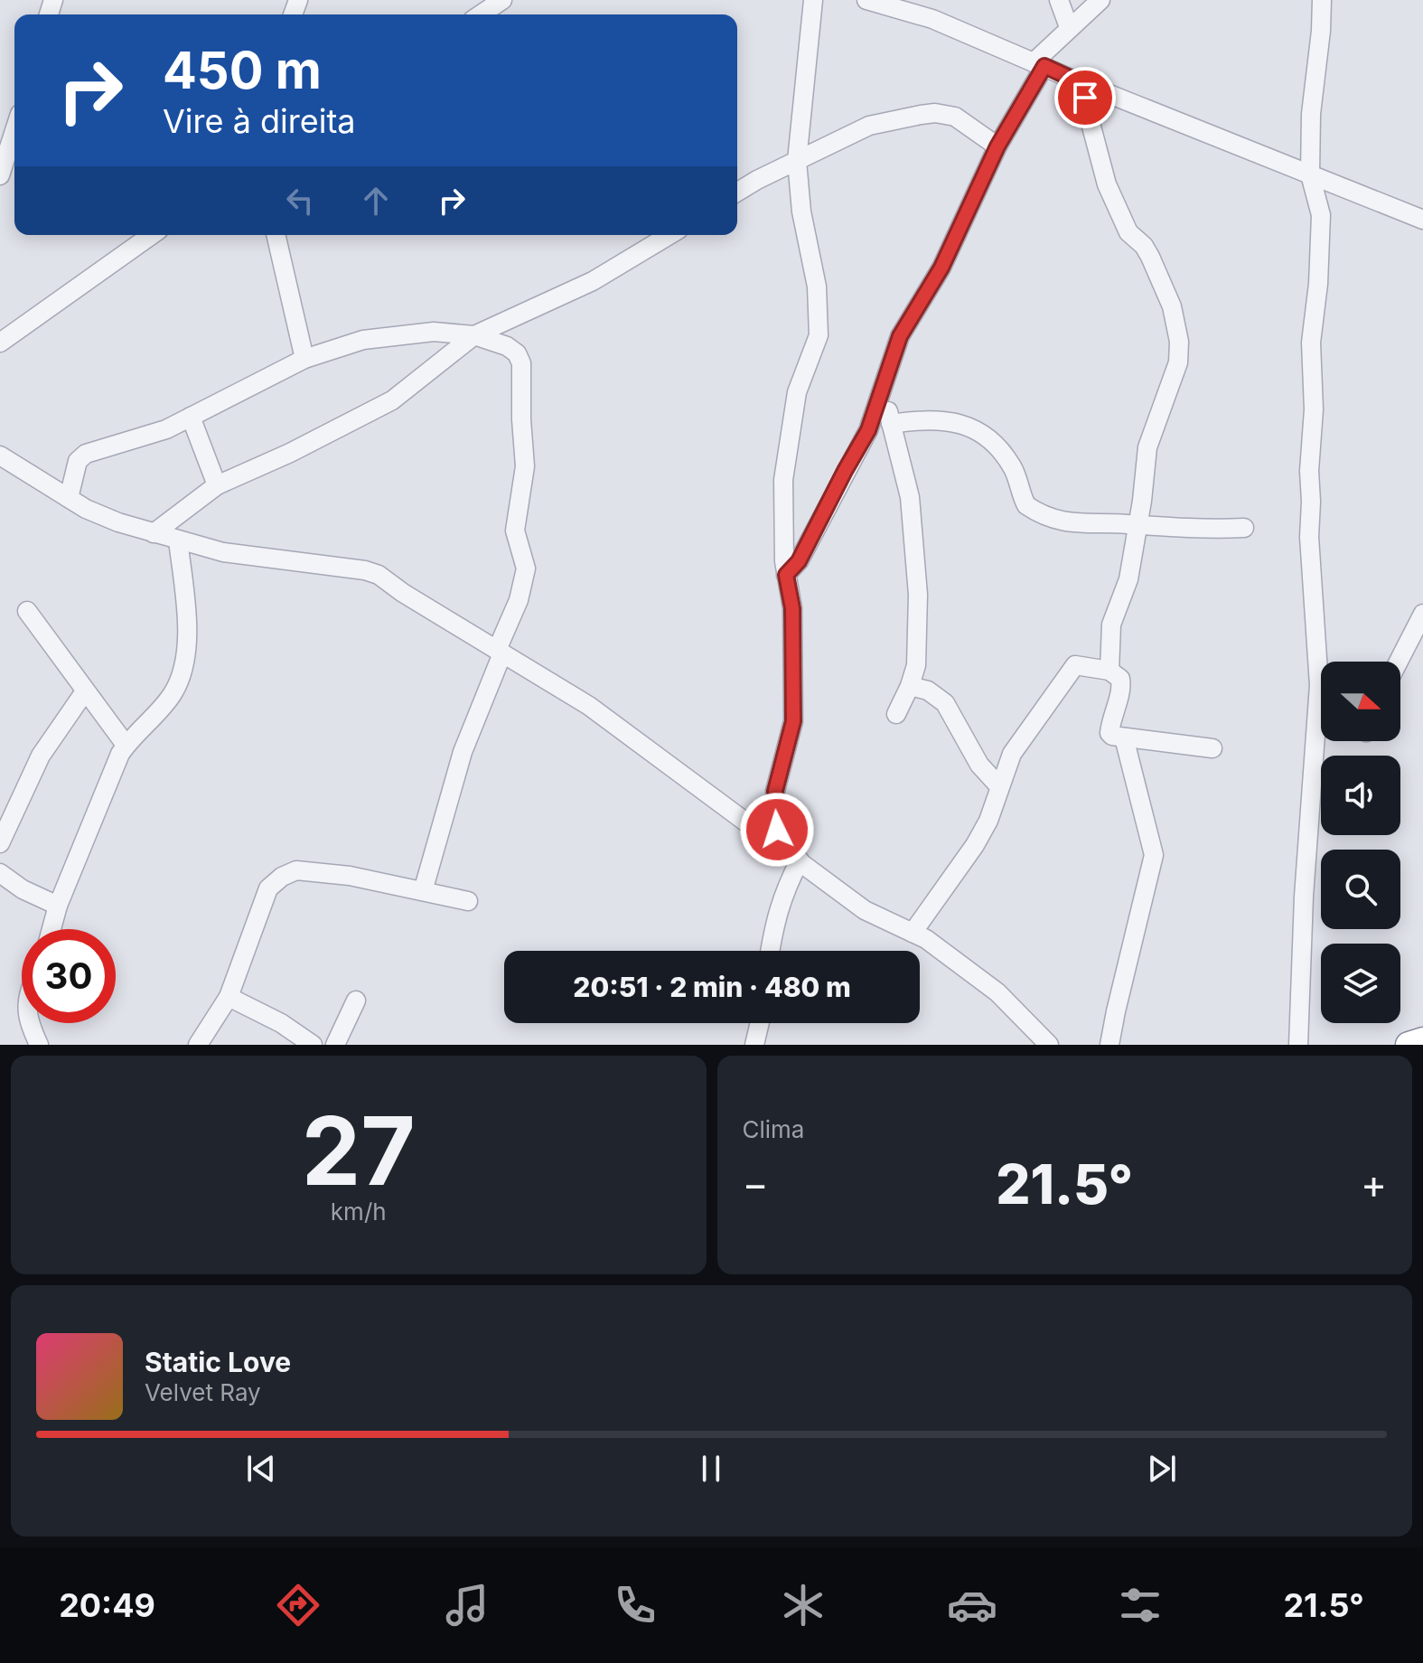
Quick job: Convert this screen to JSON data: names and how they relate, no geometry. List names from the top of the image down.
{
  "north": "right",
  "page": {
    "turn": ["450 m", "Vire à direita"],
    "limit": "30",
    "trip": "20:51 · 2 min · 480 m",
    "tile": [
      ["27", "km/h"],
      "Clima"
    ],
    "heat": ["−", "21.5°", "+"],
    "song": ["Static Love", "Velvet Ray"],
    "tabs": ["20:49", "21.5°"]
  }
}
